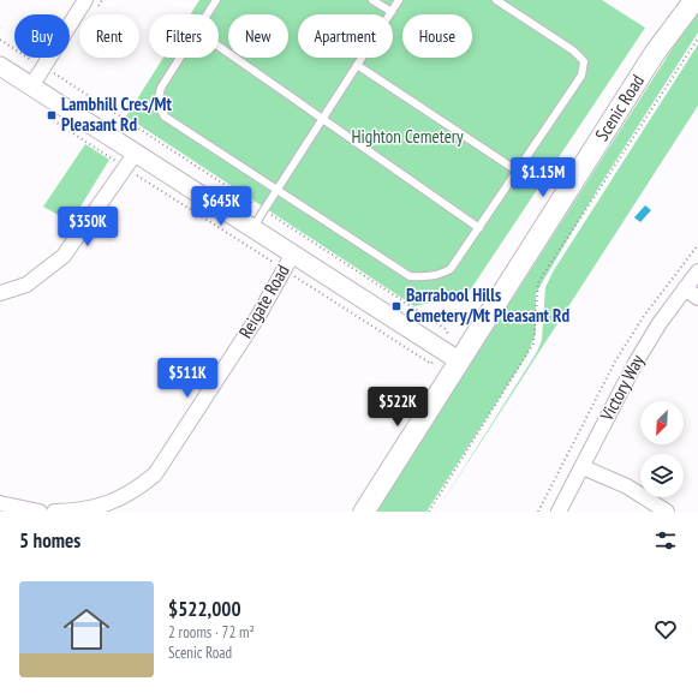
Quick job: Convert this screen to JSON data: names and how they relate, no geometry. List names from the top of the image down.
{
  "streets": {
    "main road": ["Scenic Road"],
    "street": ["Reigate Road", "Victory Way"]
  },
  "parks": ["Highton Cemetery"],
  "places": {
    "transit": ["Lambhill Cres/Mt Pleasant Rd", "Barrabool Hills Cemetery/Mt Pleasant Rd"]
  },
  "north": "bottom left",
  "page": {
    "chip": [
      "Buy",
      "Rent",
      "Filters",
      "New",
      "Apartment",
      "House"
    ],
    "price": [
      "$1.15M",
      "$645K",
      "$350K",
      "$511K",
      "$522K"
    ],
    "heading": "5 homes",
    "list": [
      {
        "name": "$522,000",
        "note": "2 rooms · 72 m² · Scenic Road"
      }
    ]
  }
}
